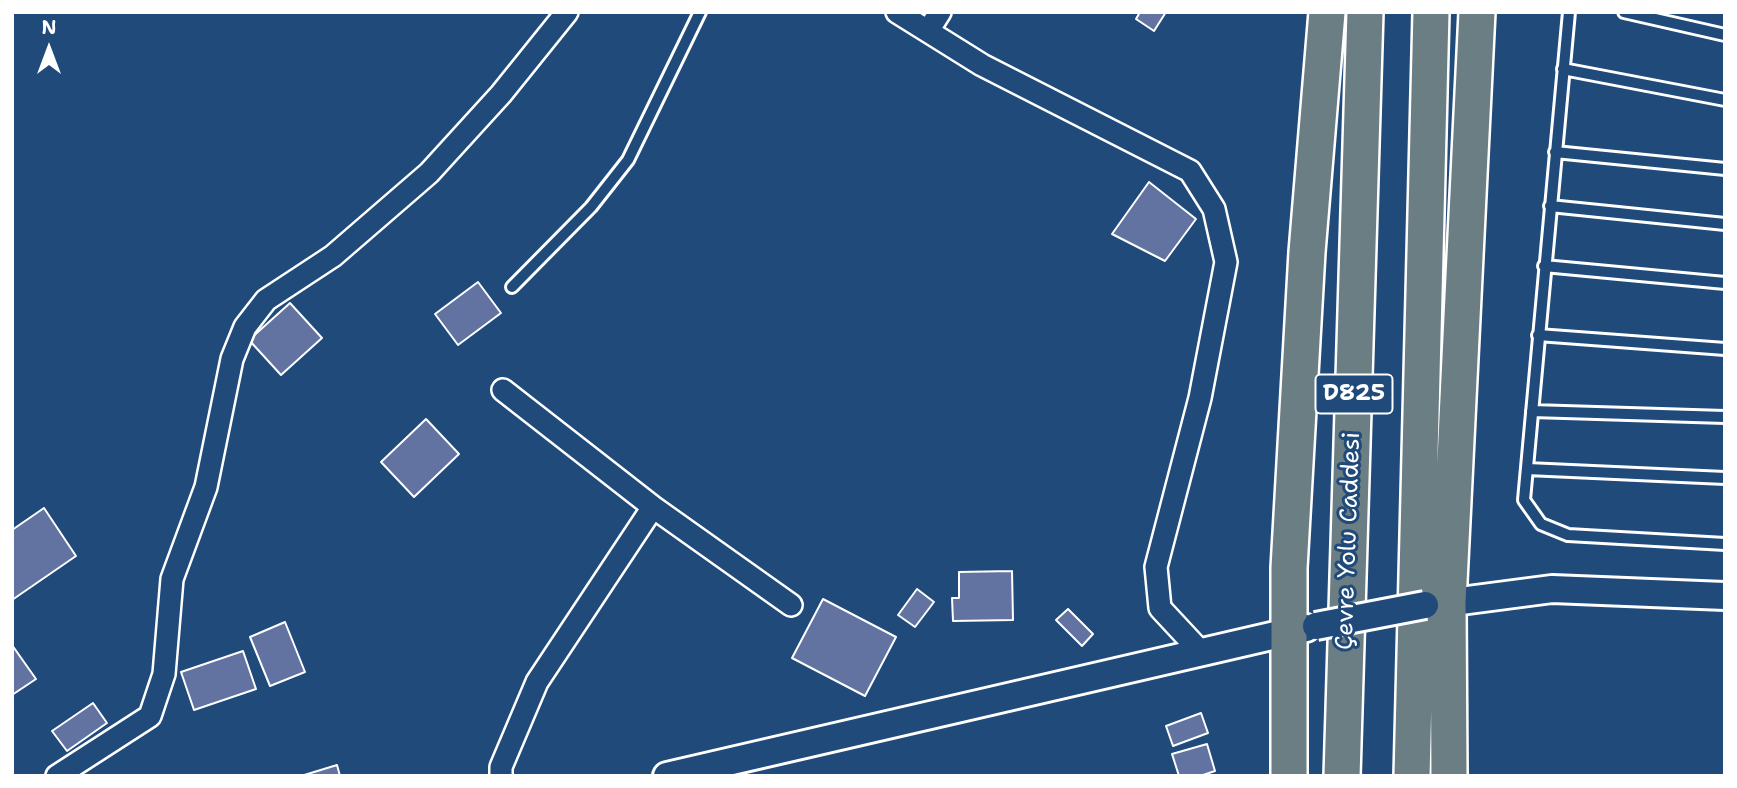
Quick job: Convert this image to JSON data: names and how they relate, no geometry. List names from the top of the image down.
{
  "streets": {
    "highway": ["D825", "Çevre Yolu Caddesi"]
  },
  "north": "top"
}
